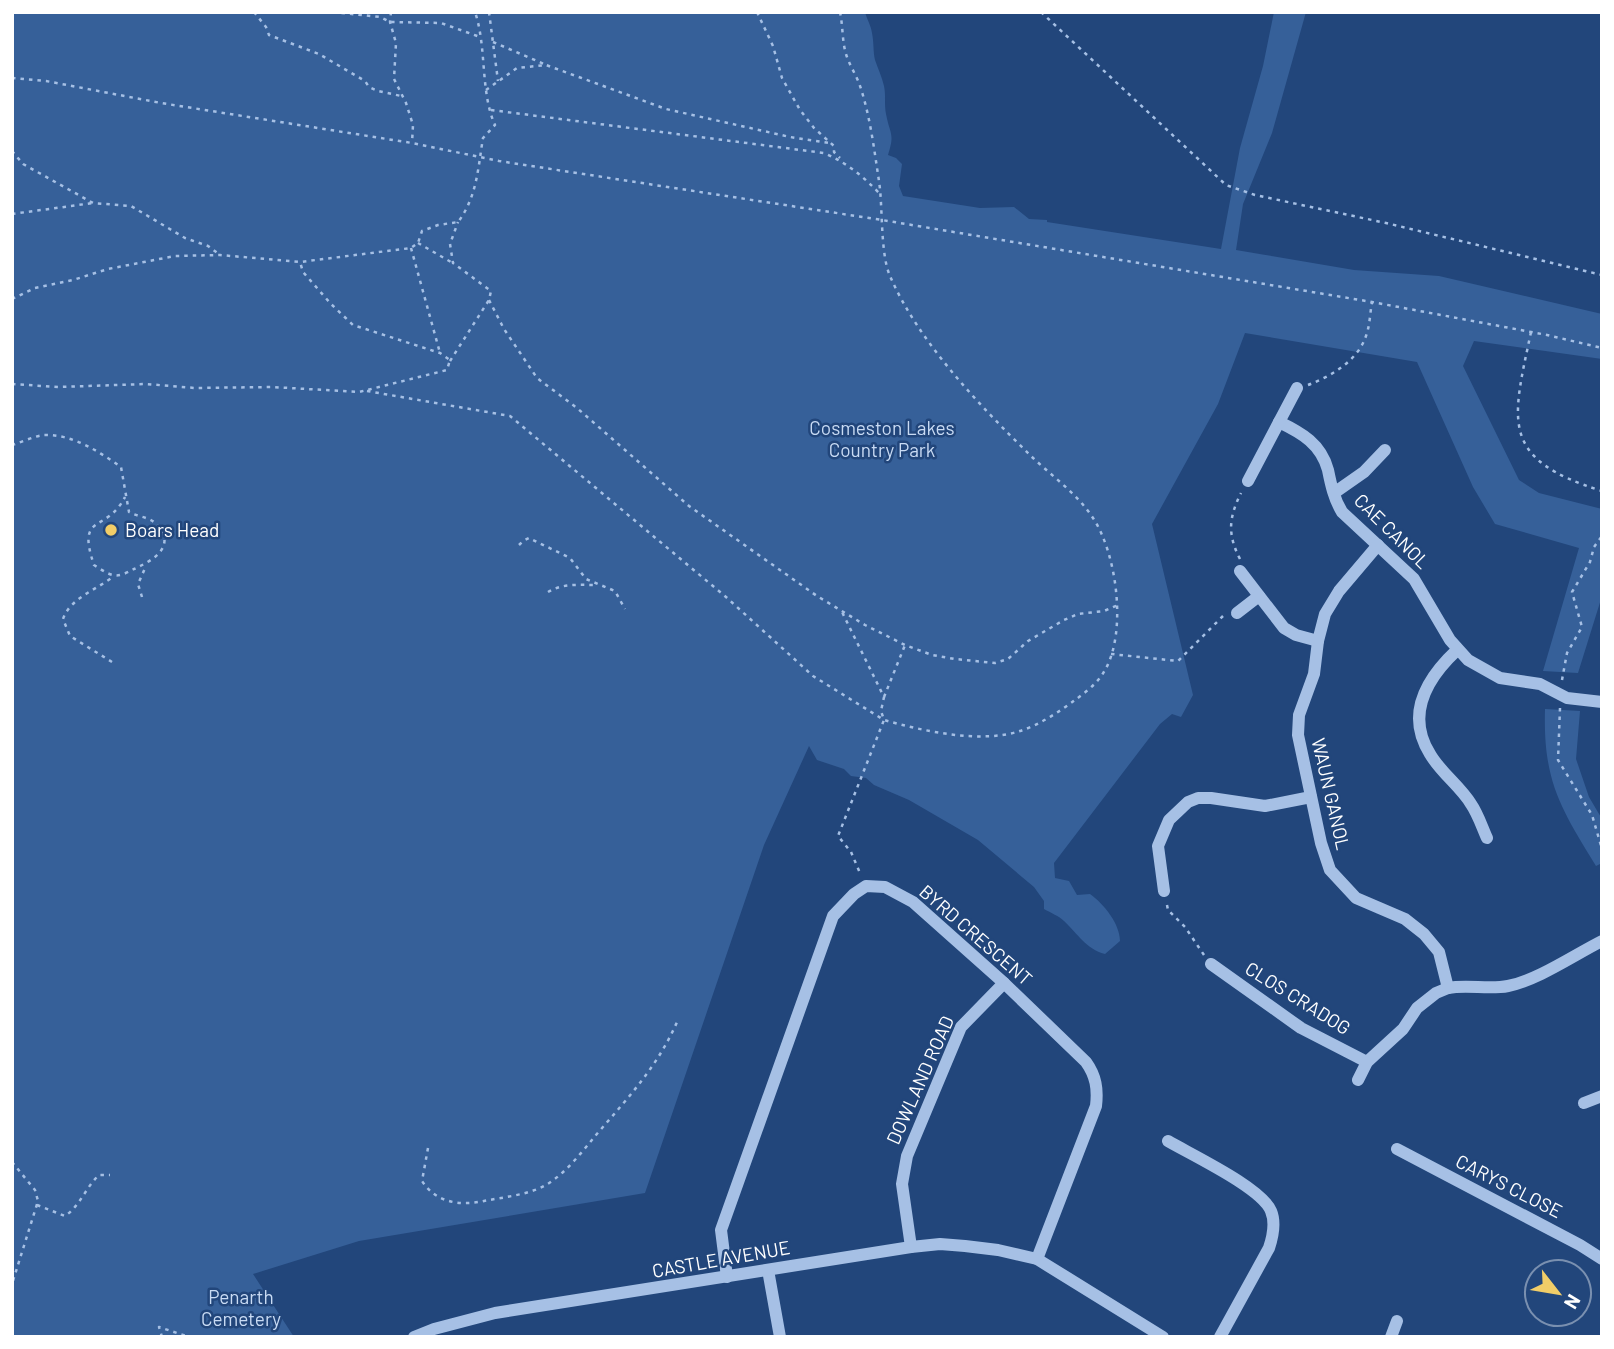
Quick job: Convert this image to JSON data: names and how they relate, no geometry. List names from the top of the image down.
{
  "streets": {
    "street": [
      "CAE CANOL",
      "WAUN GANOL",
      "BYRD CRESCENT",
      "CLOS CRADOG",
      "DOWLAND ROAD",
      "CARYS CLOSE",
      "CASTLE AVENUE"
    ]
  },
  "crossings": [
    ["CAE CANOL", "WAUN GANOL"],
    ["BYRD CRESCENT", "DOWLAND ROAD"],
    ["BYRD CRESCENT", "CASTLE AVENUE"],
    ["DOWLAND ROAD", "CASTLE AVENUE"]
  ],
  "parks": ["Cosmeston Lakes Country Park", "Penarth Cemetery"],
  "places": ["Boars Head"],
  "north": "bottom right"
}
